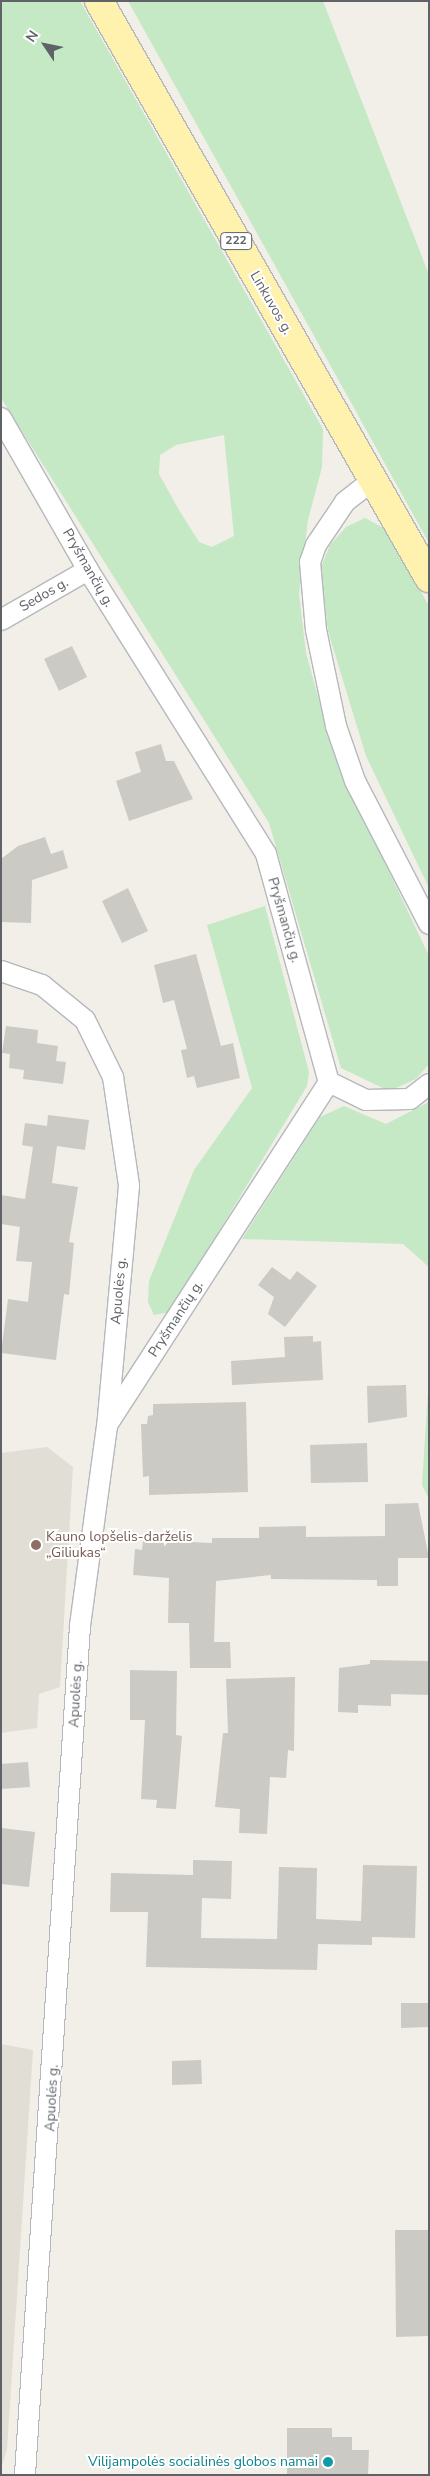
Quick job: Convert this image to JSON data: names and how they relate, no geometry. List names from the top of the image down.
{
  "streets": {
    "main road": ["222", "Linkuvos g."],
    "street": ["Pryšmančių g.", "Sedos g.", "Apuolės g."]
  },
  "crossings": [
    ["Pryšmančių g.", "Sedos g."],
    ["Pryšmančių g.", "Apuolės g."]
  ],
  "places": ["Kauno lopšelis-darželis „Giliukas“", "Vilijampolės socialinės globos namai"],
  "north": "top left"
}
